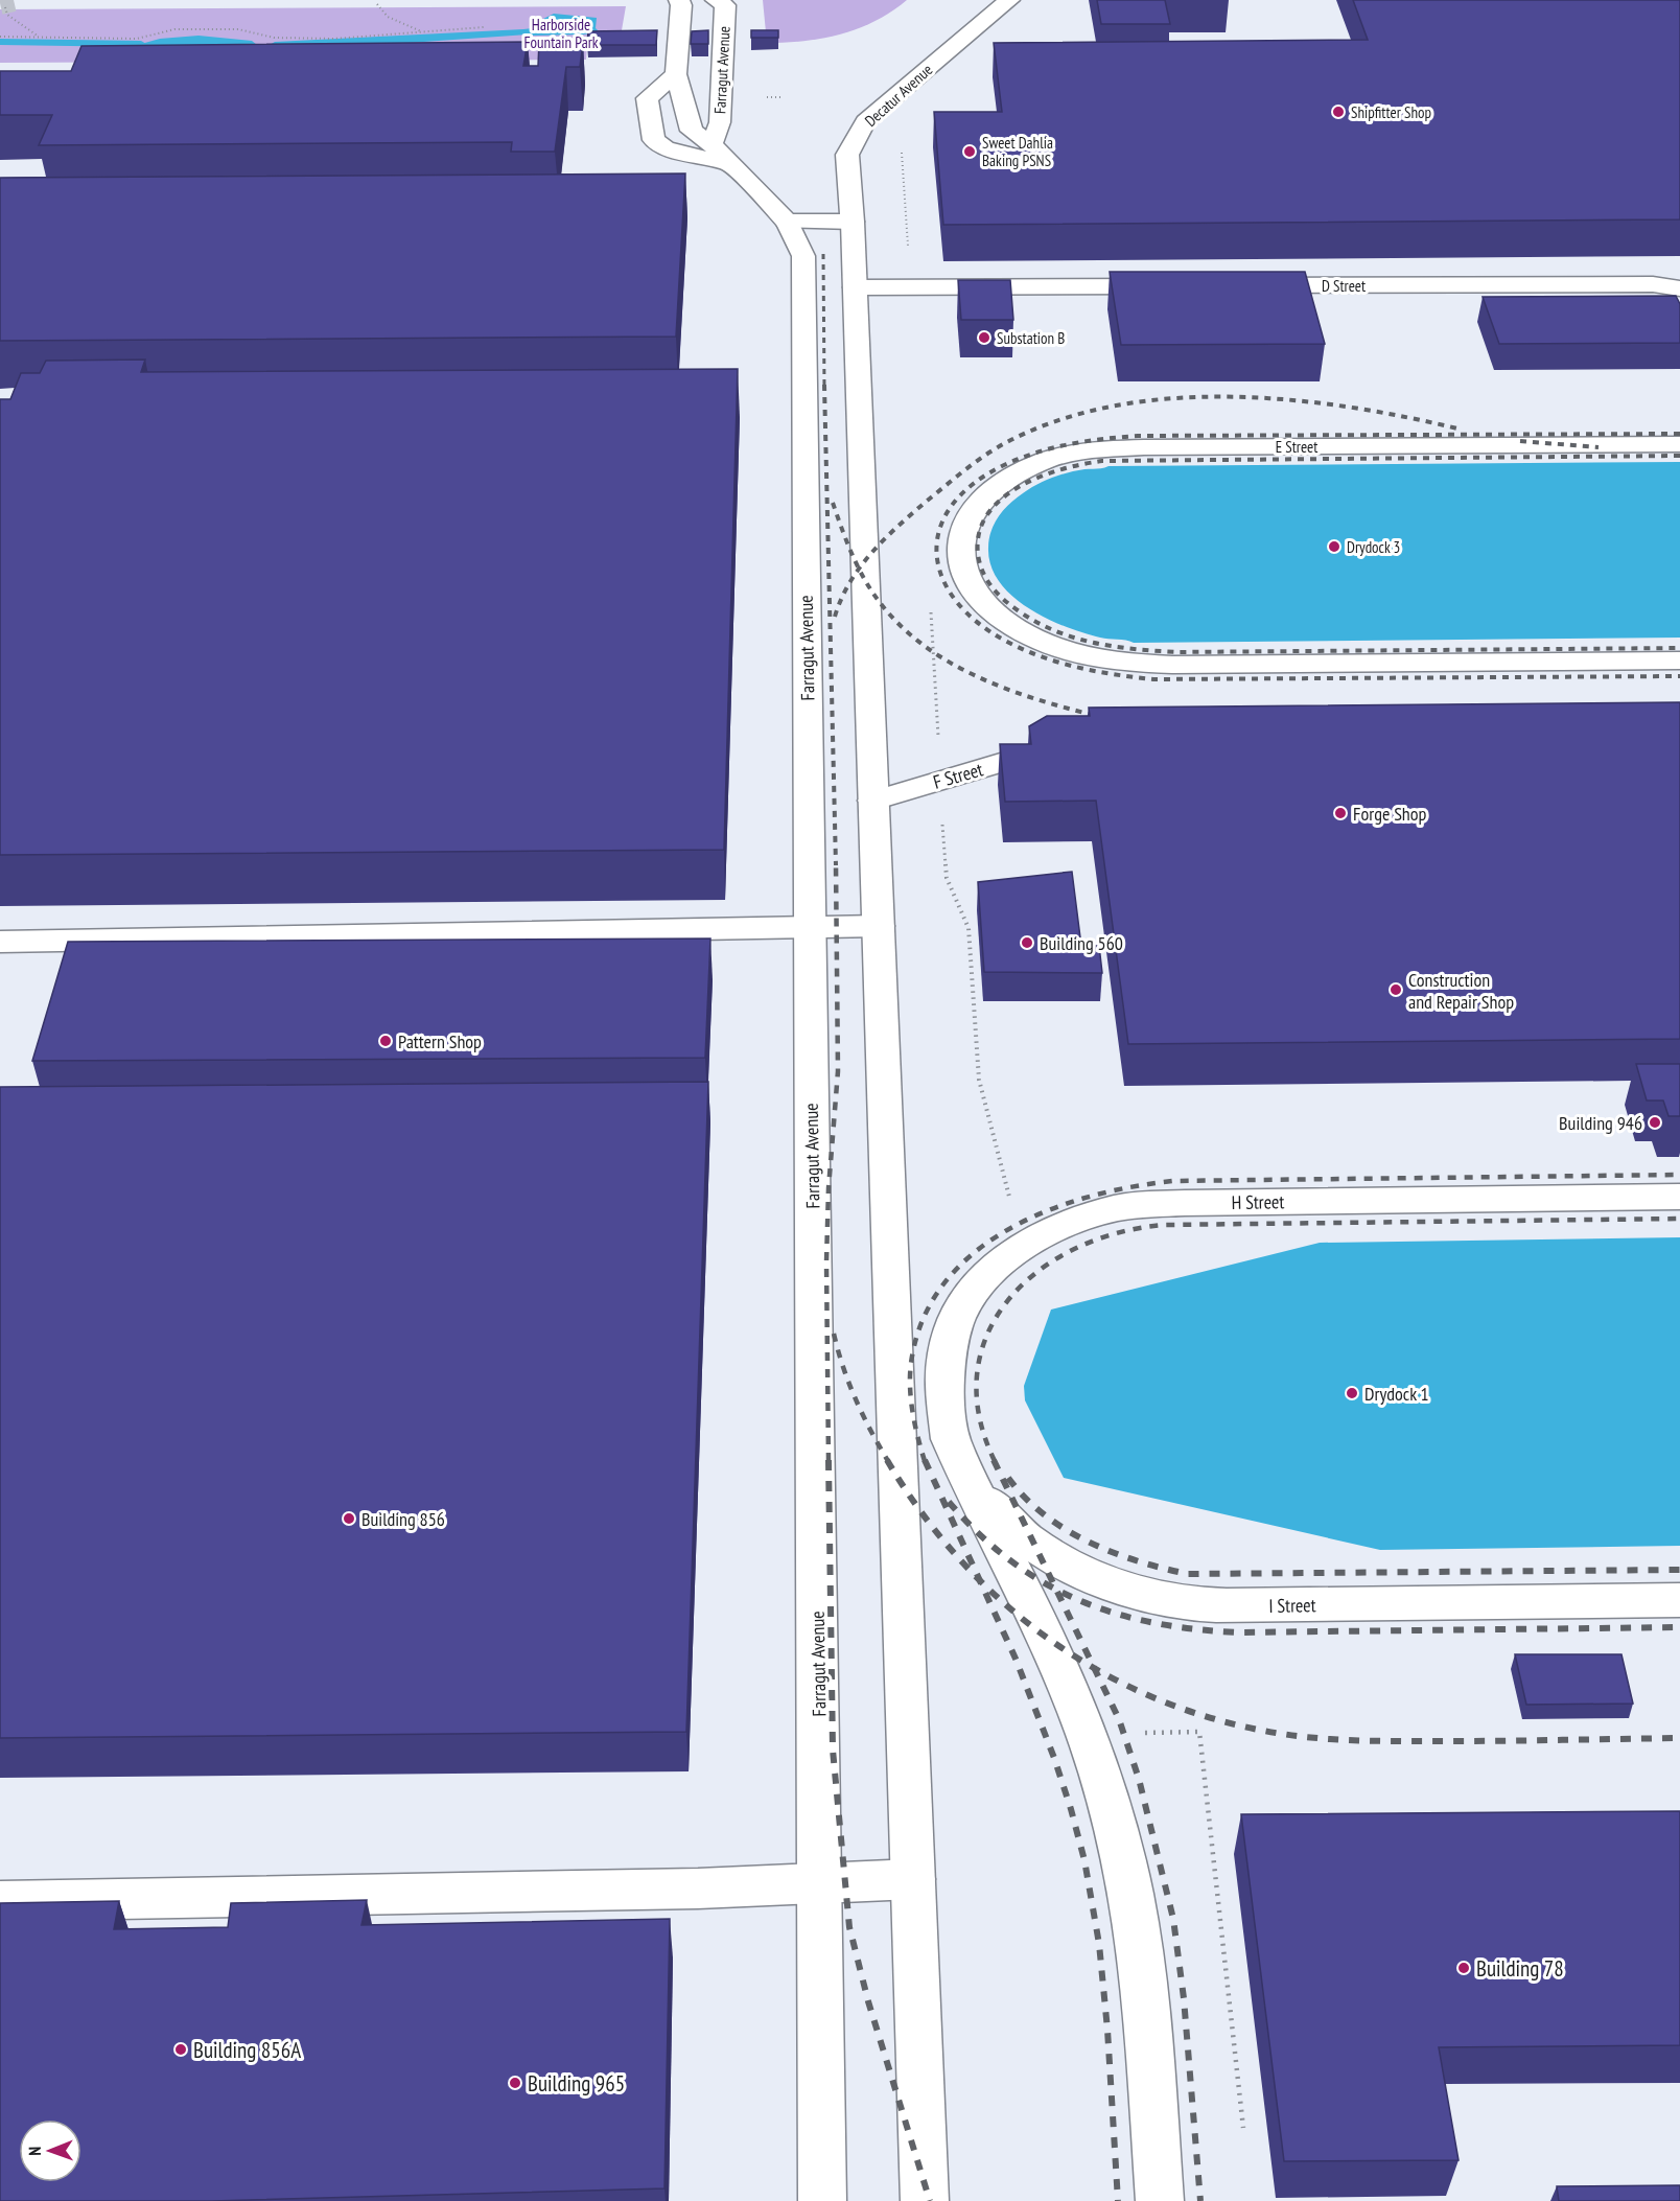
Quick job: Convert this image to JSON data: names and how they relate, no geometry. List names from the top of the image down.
{
  "streets": {
    "street": [
      "Farragut Avenue",
      "Decatur Avenue",
      "D Street",
      "E Street",
      "F Street",
      "H Street",
      "I Street"
    ]
  },
  "crossings": [
    ["H Street", "I Street"]
  ],
  "parks": ["Harborside Fountain Park"],
  "places": [
    "Shipfitter Shop",
    "Sweet Dahlia Baking PSNS",
    "Substation B",
    "Drydock 3",
    "Forge Shop",
    "Building 560",
    "Construction and Repair Shop",
    "Pattern Shop",
    "Building 946",
    "Drydock 1",
    "Building 856",
    "Building 78",
    "Building 856A",
    "Building 965"
  ],
  "north": "left"
}
